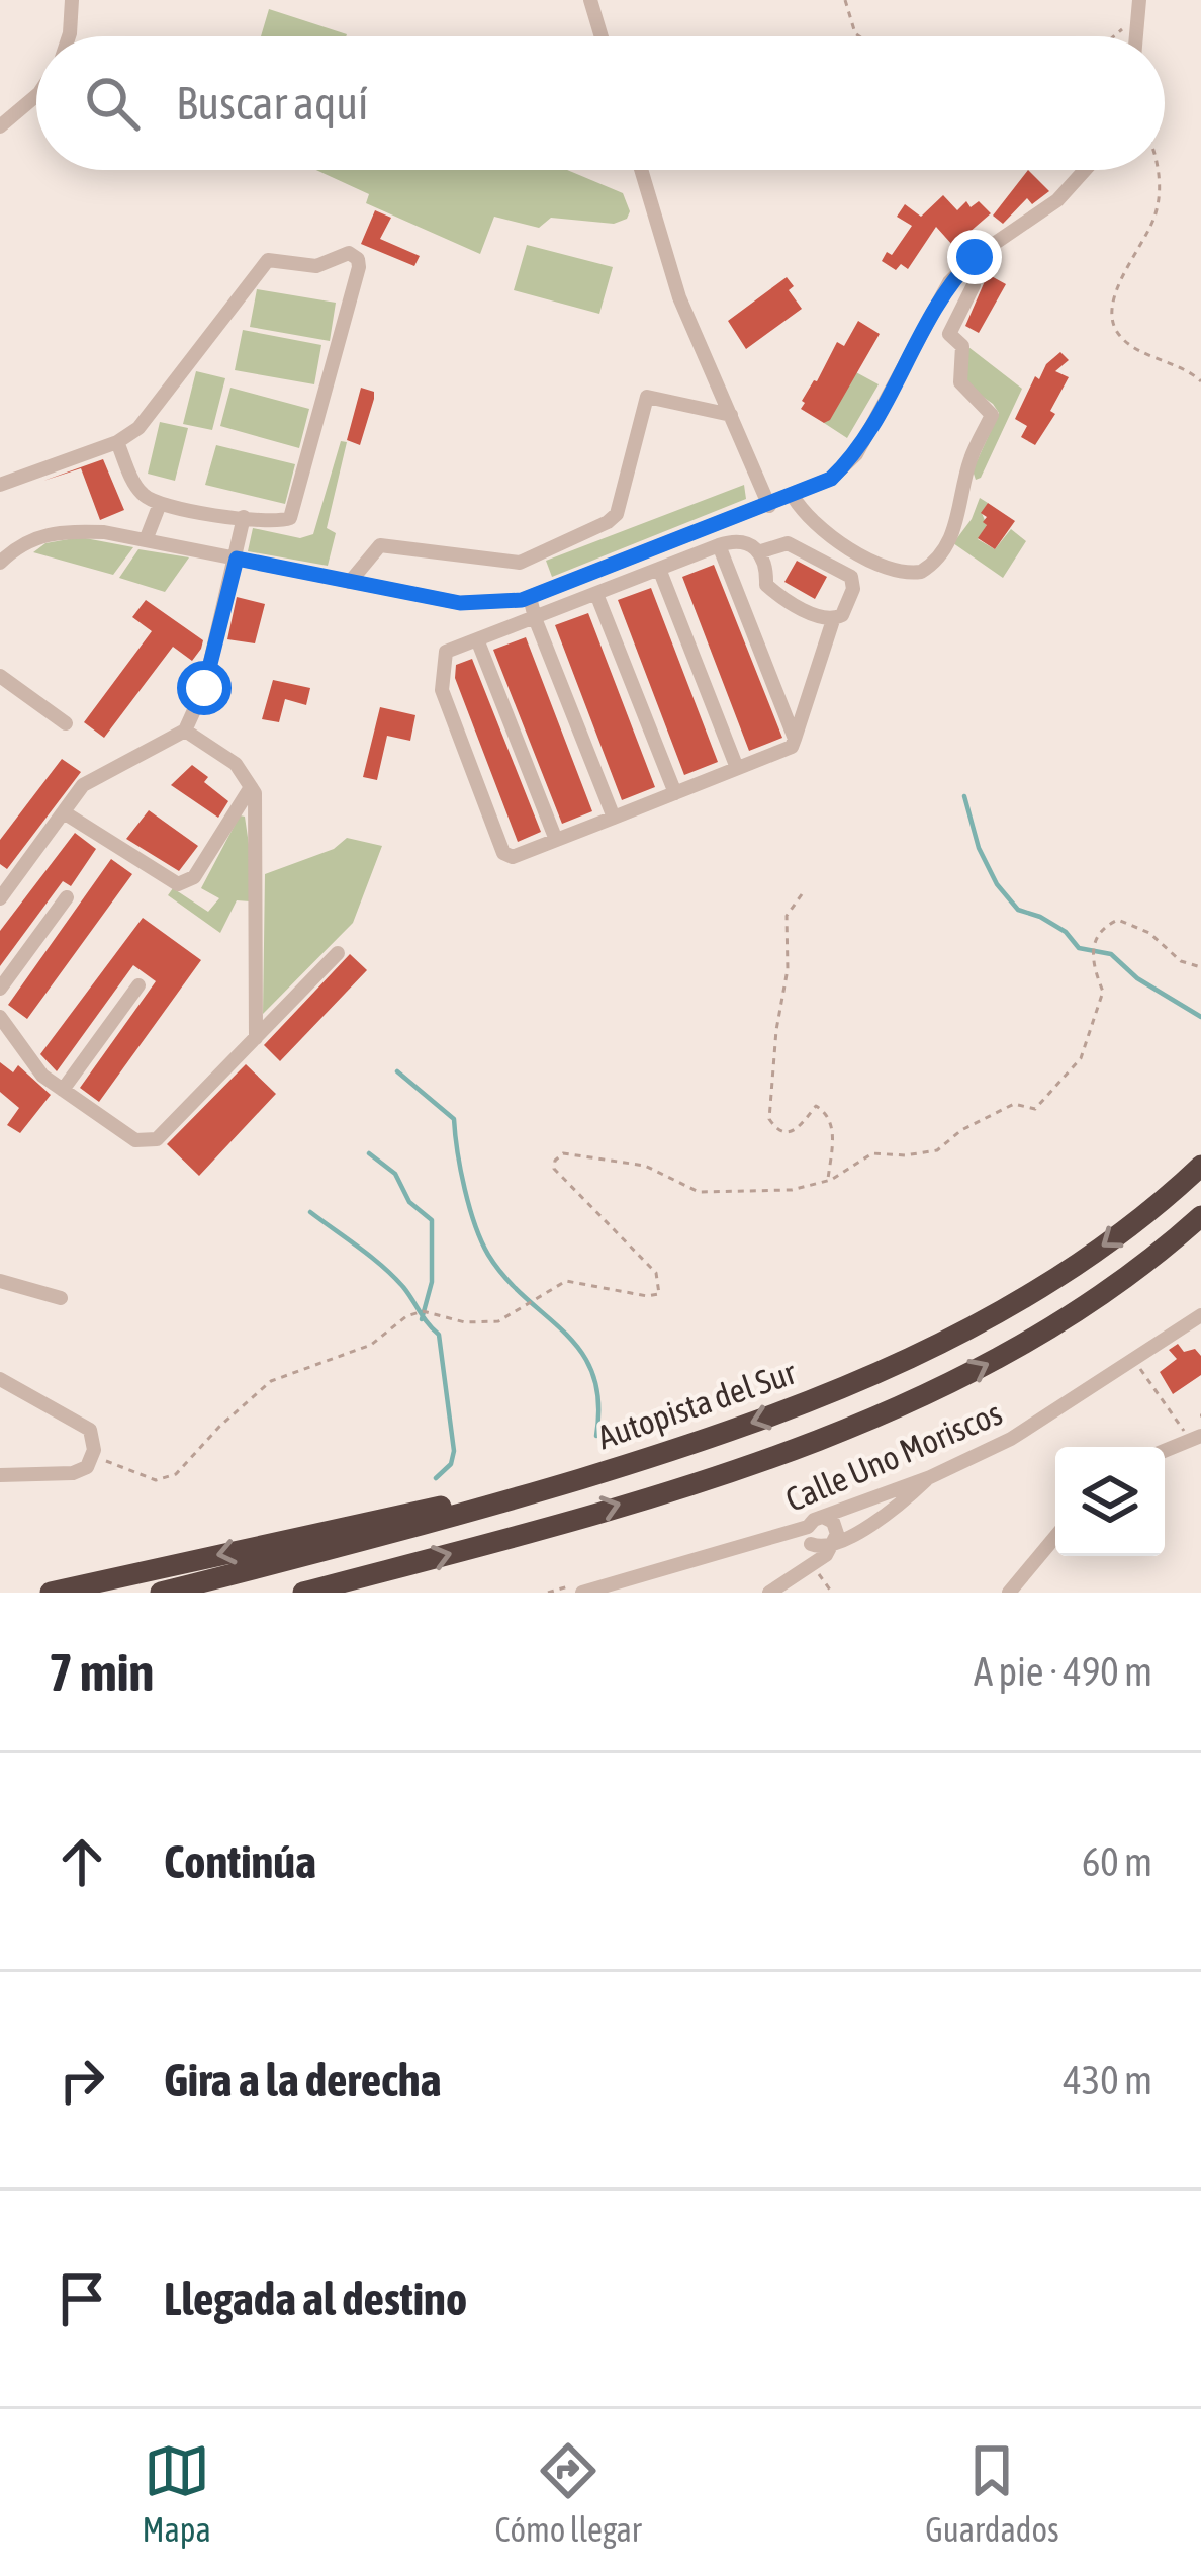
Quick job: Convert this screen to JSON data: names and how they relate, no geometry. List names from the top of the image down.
{
  "streets": {
    "highway": ["Autopista del Sur"],
    "street": ["Calle Uno Moriscos"]
  },
  "page": {
    "search": "Buscar aquí",
    "heading": ["7 min", "A pie · 490 m"],
    "list": [
      ["Continúa", "60 m"],
      ["Gira a la derecha", "430 m"],
      "Llegada al destino"
    ],
    "nav": ["Mapa", "Cómo llegar", "Guardados"]
  }
}
